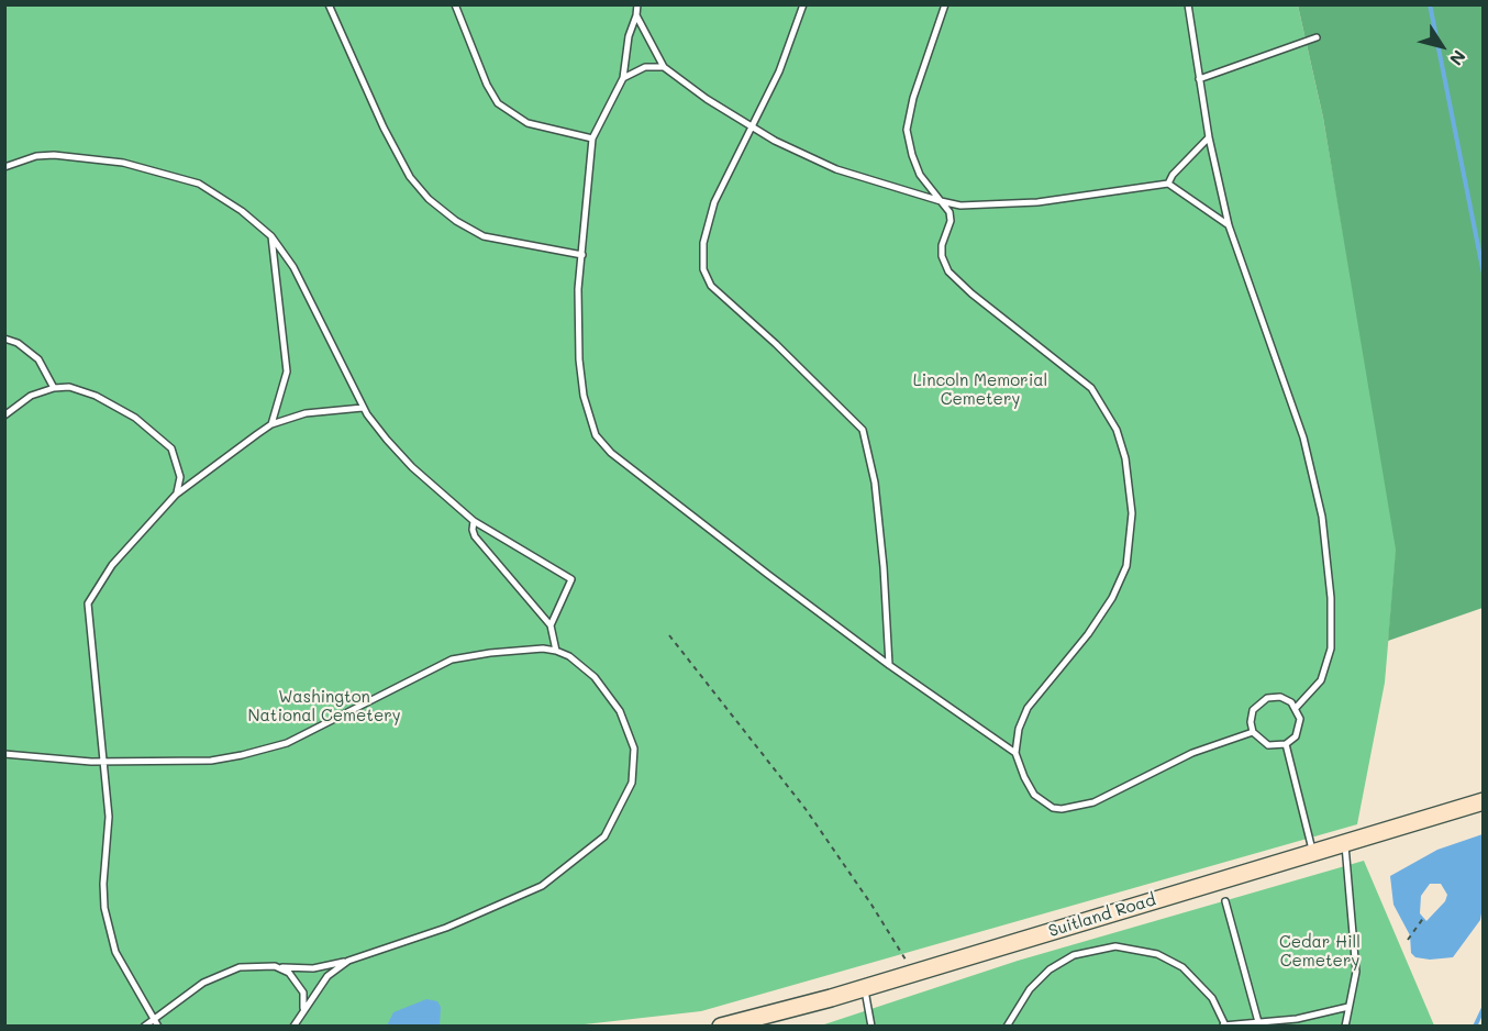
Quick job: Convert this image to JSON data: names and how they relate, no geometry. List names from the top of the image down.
{
  "streets": {
    "main road": ["Suitland Road"]
  },
  "parks": ["Lincoln Memorial Cemetery", "Washington National Cemetery", "Cedar Hill Cemetery"],
  "north": "bottom right"
}
